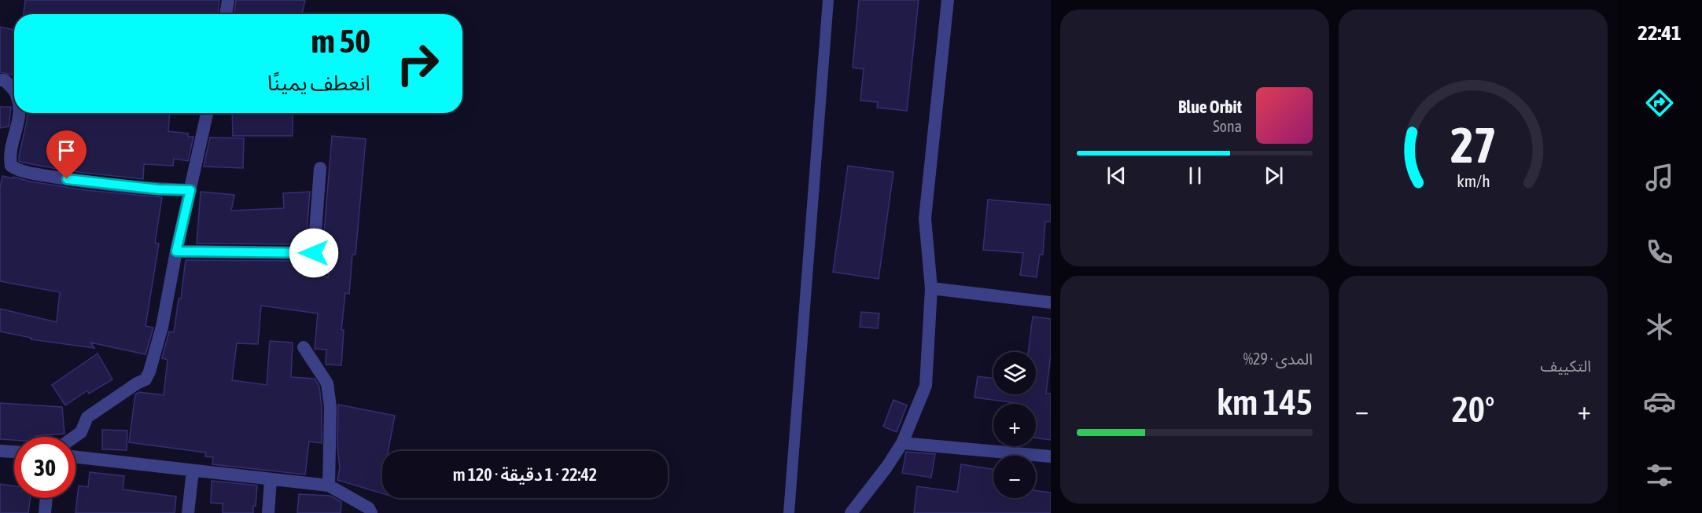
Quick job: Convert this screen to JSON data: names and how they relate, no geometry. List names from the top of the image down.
{
  "page": {
    "tabs": "22:41",
    "turn": ["50 m", "انعطف يمينًا"],
    "song": ["Blue Orbit", "Sona"],
    "tile": [
      "التكييف",
      ["المدى · 29%", "145 km"]
    ],
    "map_buttons": ["+", "−"],
    "heat": ["−", "20°", "+"],
    "limit": "30",
    "trip": "22:42 · 1 دقيقة · 120 m",
    "gauge": ["27", "km/h"]
  }
}
